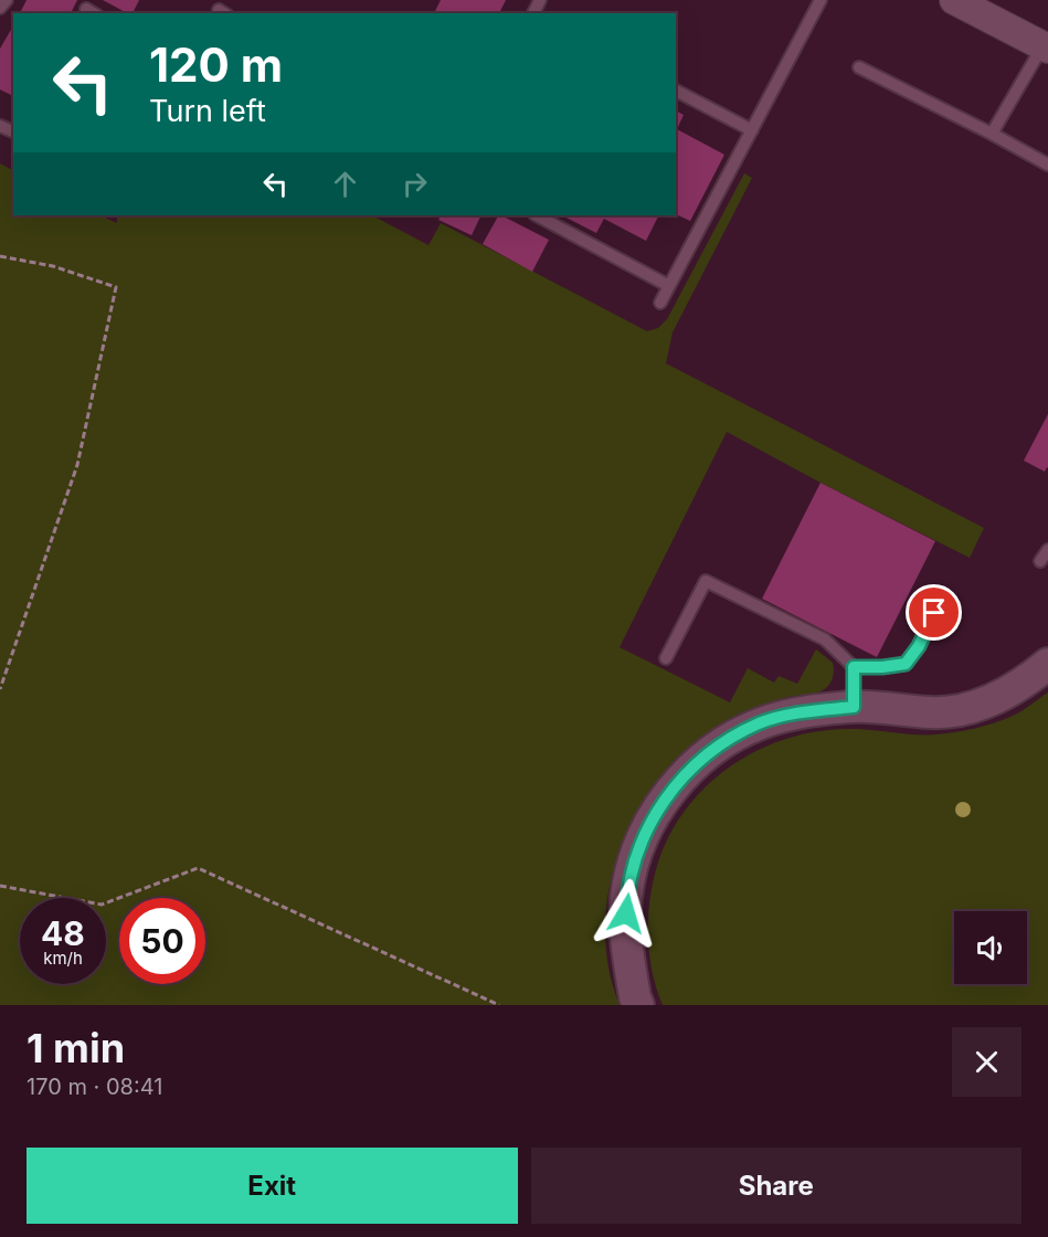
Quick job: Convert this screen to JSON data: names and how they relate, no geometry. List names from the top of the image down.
{
  "page": {
    "turn": ["120 m", "Turn left"],
    "speed": "48 km/h",
    "limit": "50",
    "heading": ["1 min", "170 m · 08:41"],
    "buttons": ["Exit", "Share"]
  }
}
